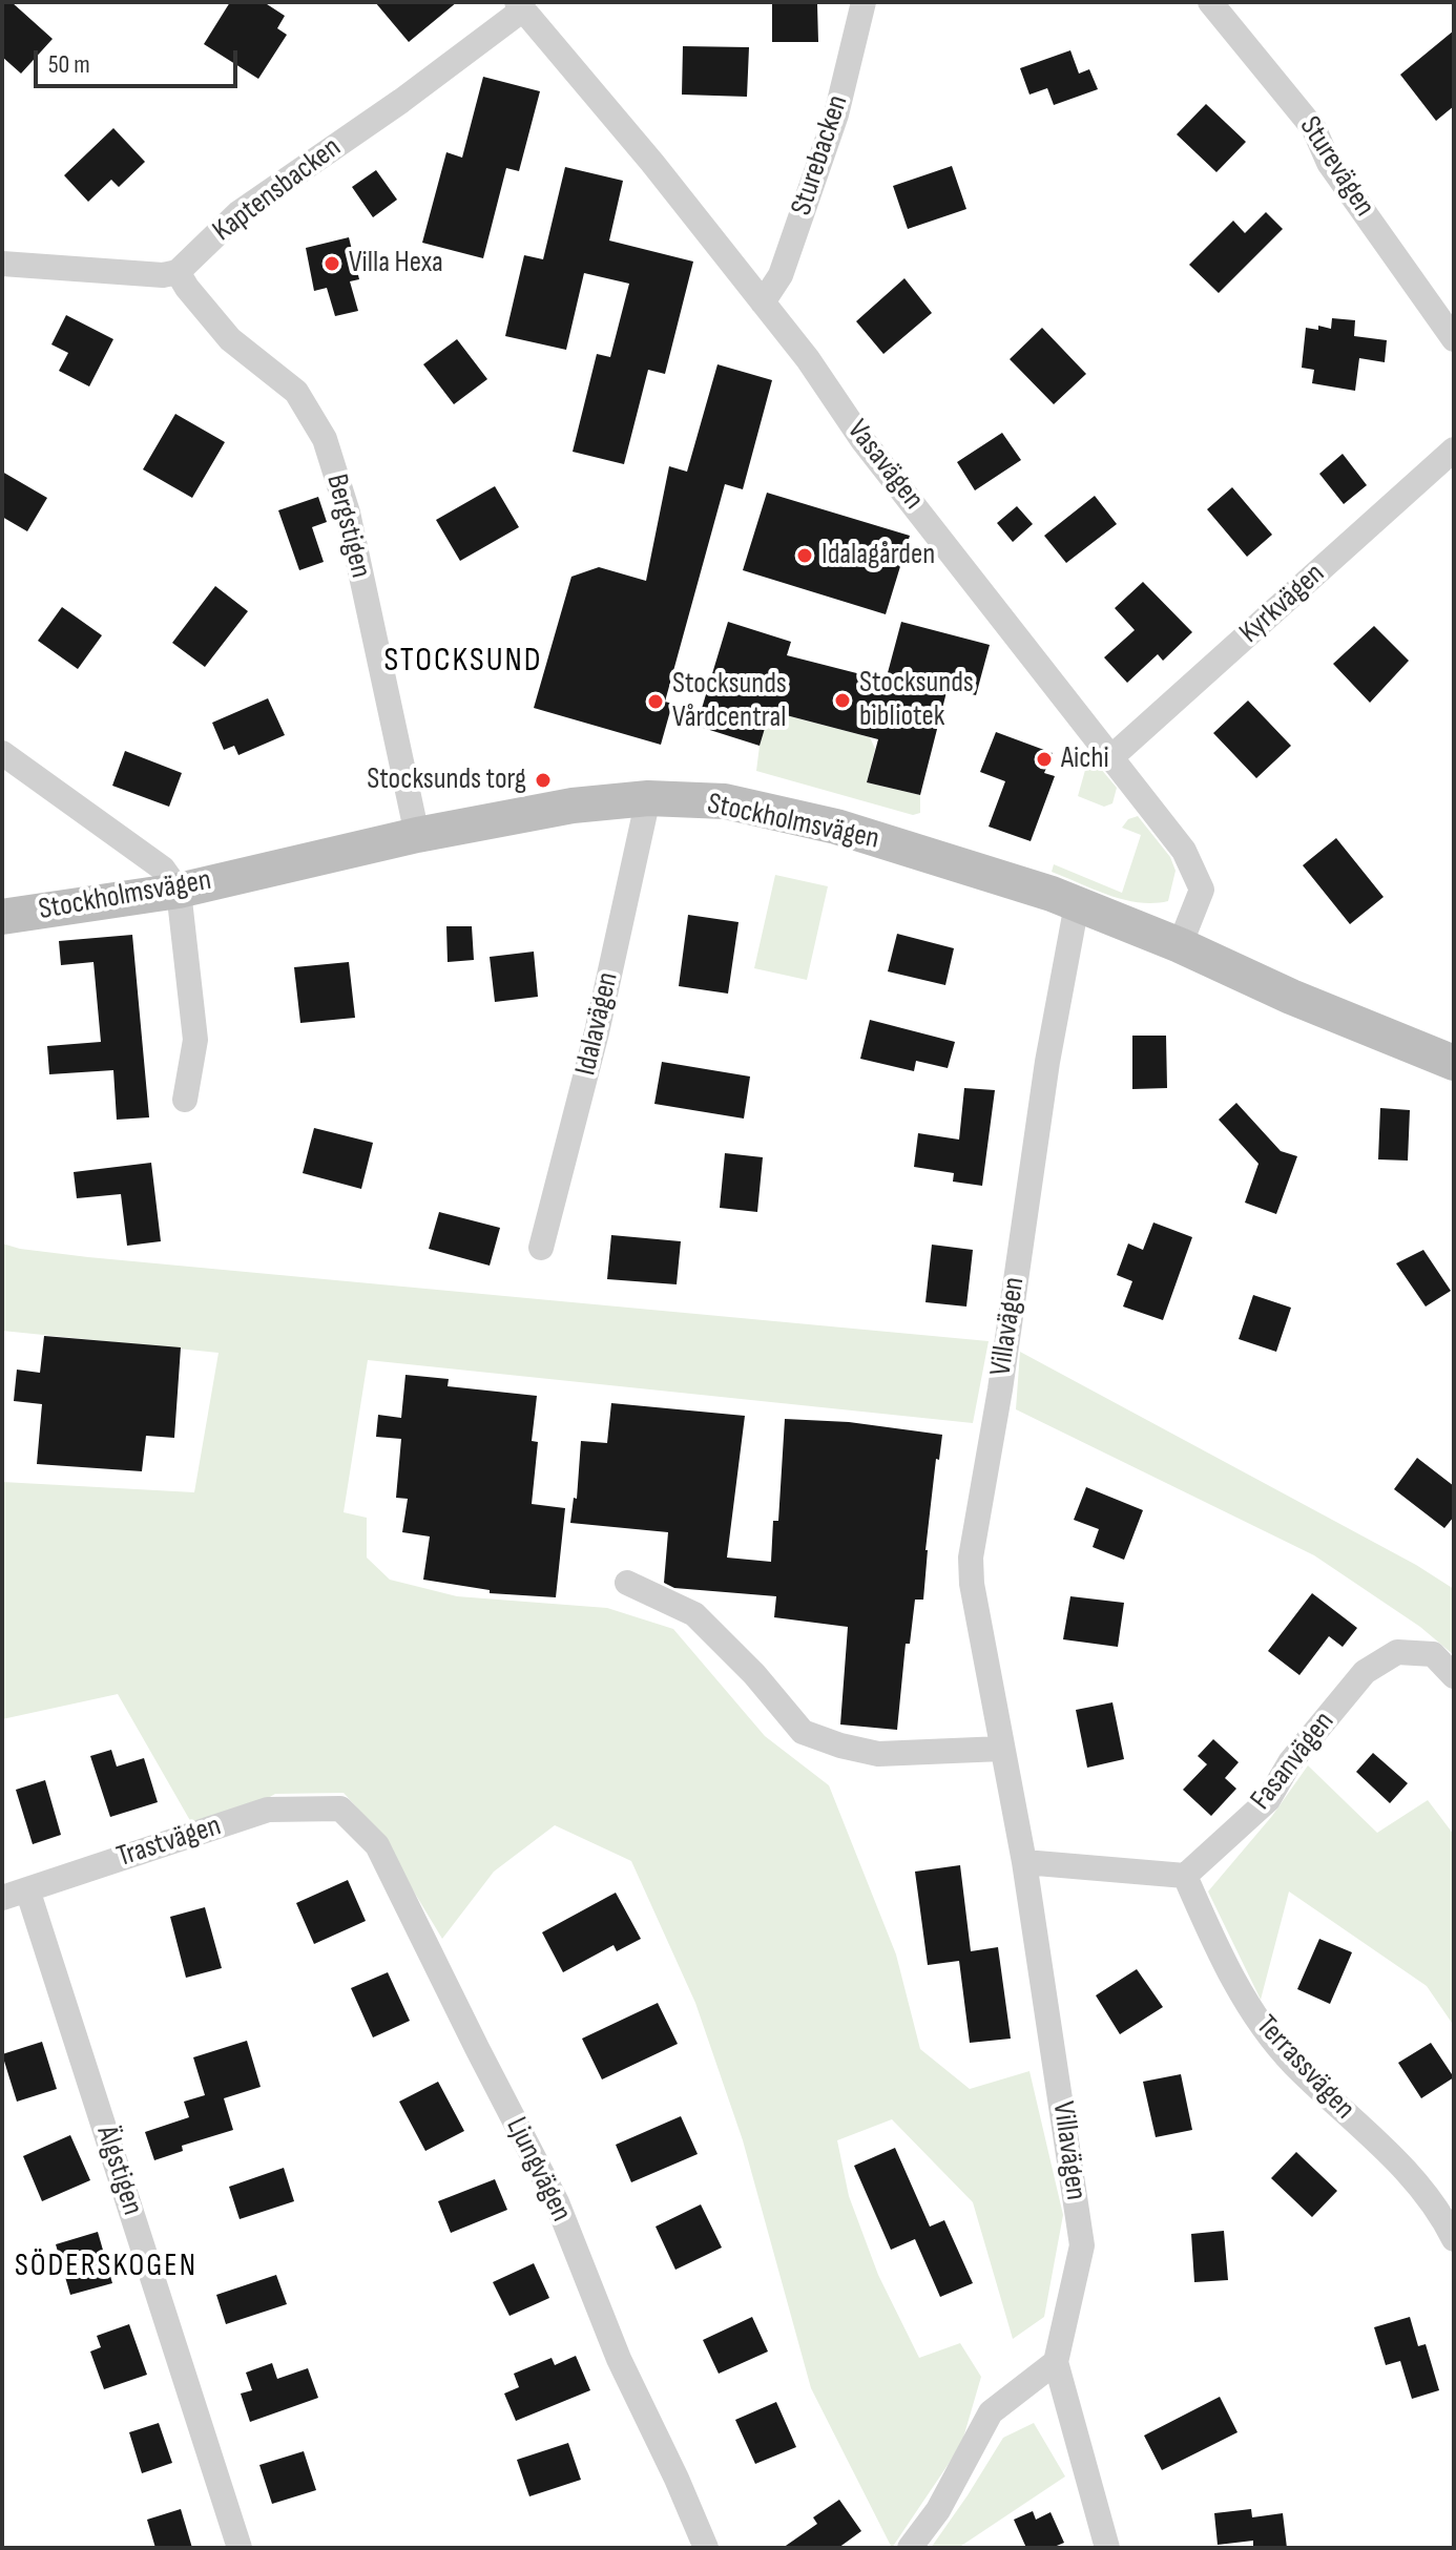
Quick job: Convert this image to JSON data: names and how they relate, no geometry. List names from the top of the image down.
{
  "streets": {
    "street": [
      "Sturebacken",
      "Sturevägen",
      "Kaptensbacken",
      "Vasavägen",
      "Bergstigen",
      "Kyrkvägen",
      "Stockholmsvägen",
      "Idalavägen",
      "Villavägen",
      "Fasanvägen",
      "Trastvägen",
      "Terrassvägen",
      "Ljungvägen",
      "Älgstigen"
    ]
  },
  "crossings": [
    ["Sturebacken", "Vasavägen"],
    ["Kaptensbacken", "Vasavägen"],
    ["Kaptensbacken", "Bergstigen"],
    ["Vasavägen", "Kyrkvägen"],
    ["Vasavägen", "Stockholmsvägen"],
    ["Bergstigen", "Stockholmsvägen"],
    ["Stockholmsvägen", "Idalavägen"],
    ["Stockholmsvägen", "Villavägen"],
    ["Fasanvägen", "Terrassvägen"],
    ["Trastvägen", "Ljungvägen"],
    ["Trastvägen", "Älgstigen"]
  ],
  "districts": ["STOCKSUND", "SÖDERSKOGEN"],
  "places": [
    "Villa Hexa",
    "Idalagården",
    "Stocksunds bibliotek",
    "Stocksunds Vårdcentral",
    "Aichi",
    "Stocksunds torg"
  ],
  "scale_bar": "50 m"
}
